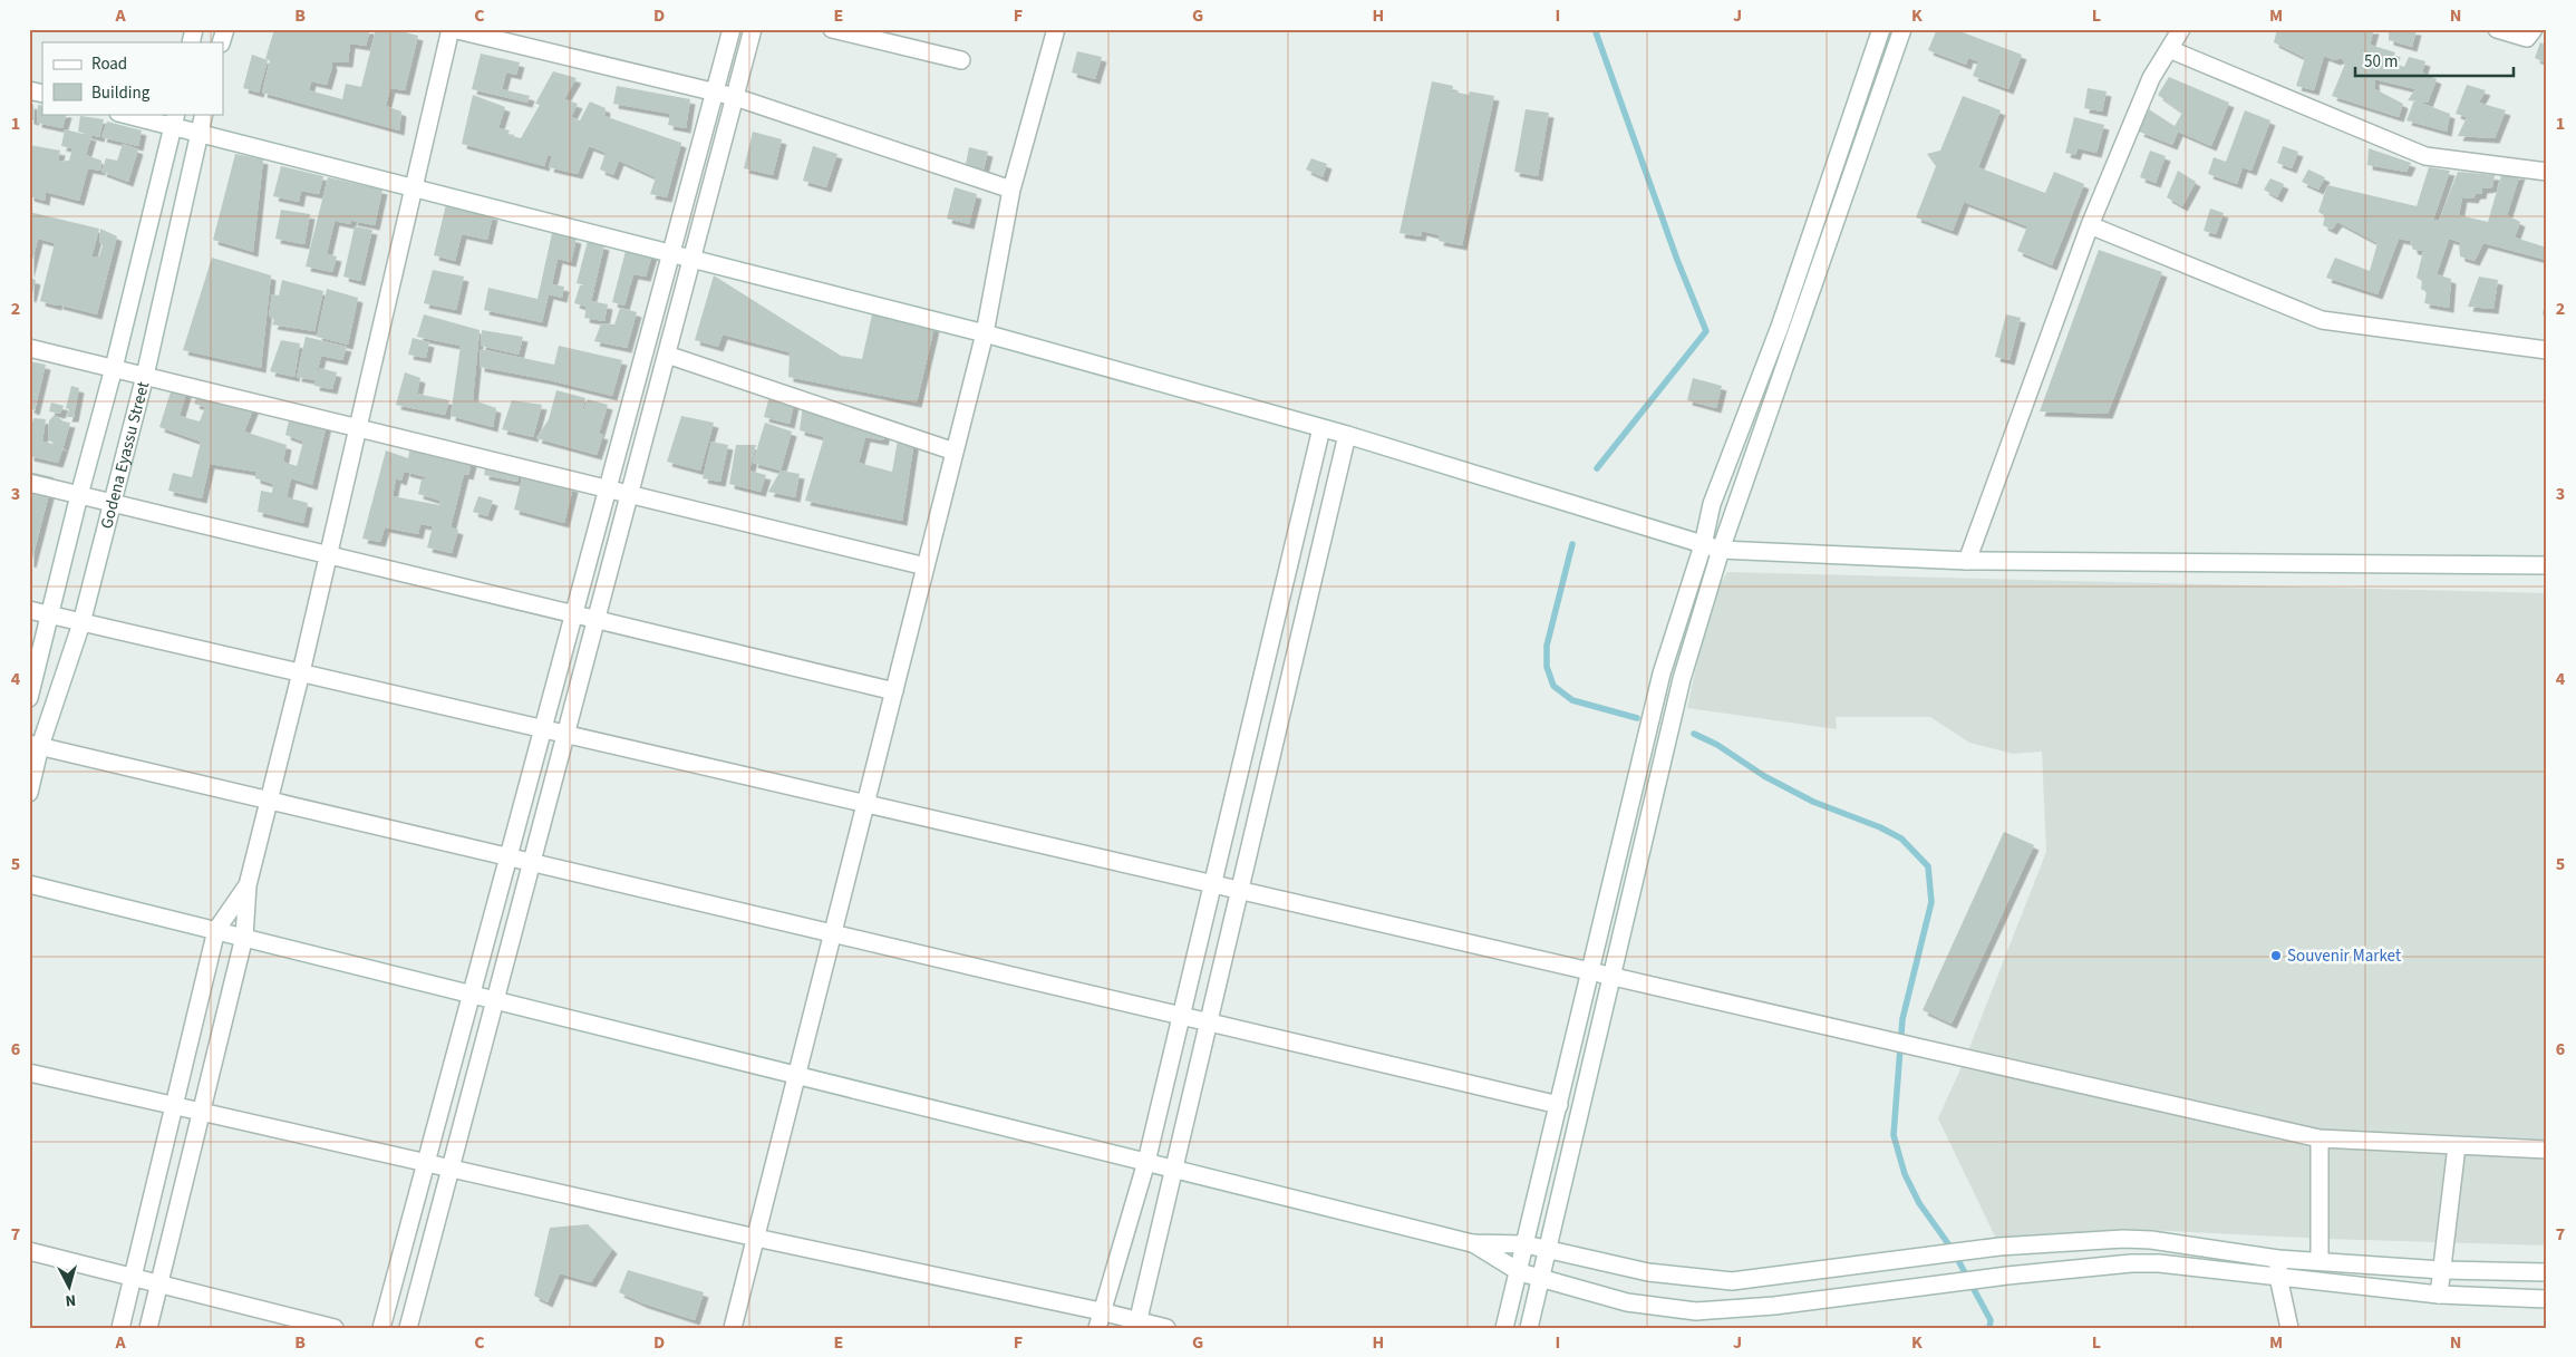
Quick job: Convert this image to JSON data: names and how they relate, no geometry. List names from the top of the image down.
{
  "streets": {
    "street": ["Godena Eyassu Street"]
  },
  "places": ["Souvenir Market"],
  "legend": ["Road", "Building"],
  "scale_bar": "50 m",
  "north": "bottom",
  "grid": {
    "columns": [
      "A",
      "B",
      "C",
      "D",
      "E",
      "F",
      "G",
      "H",
      "I",
      "J",
      "K",
      "L",
      "M",
      "N"
    ],
    "rows": [
      "1",
      "2",
      "3",
      "4",
      "5",
      "6",
      "7"
    ]
  }
}
